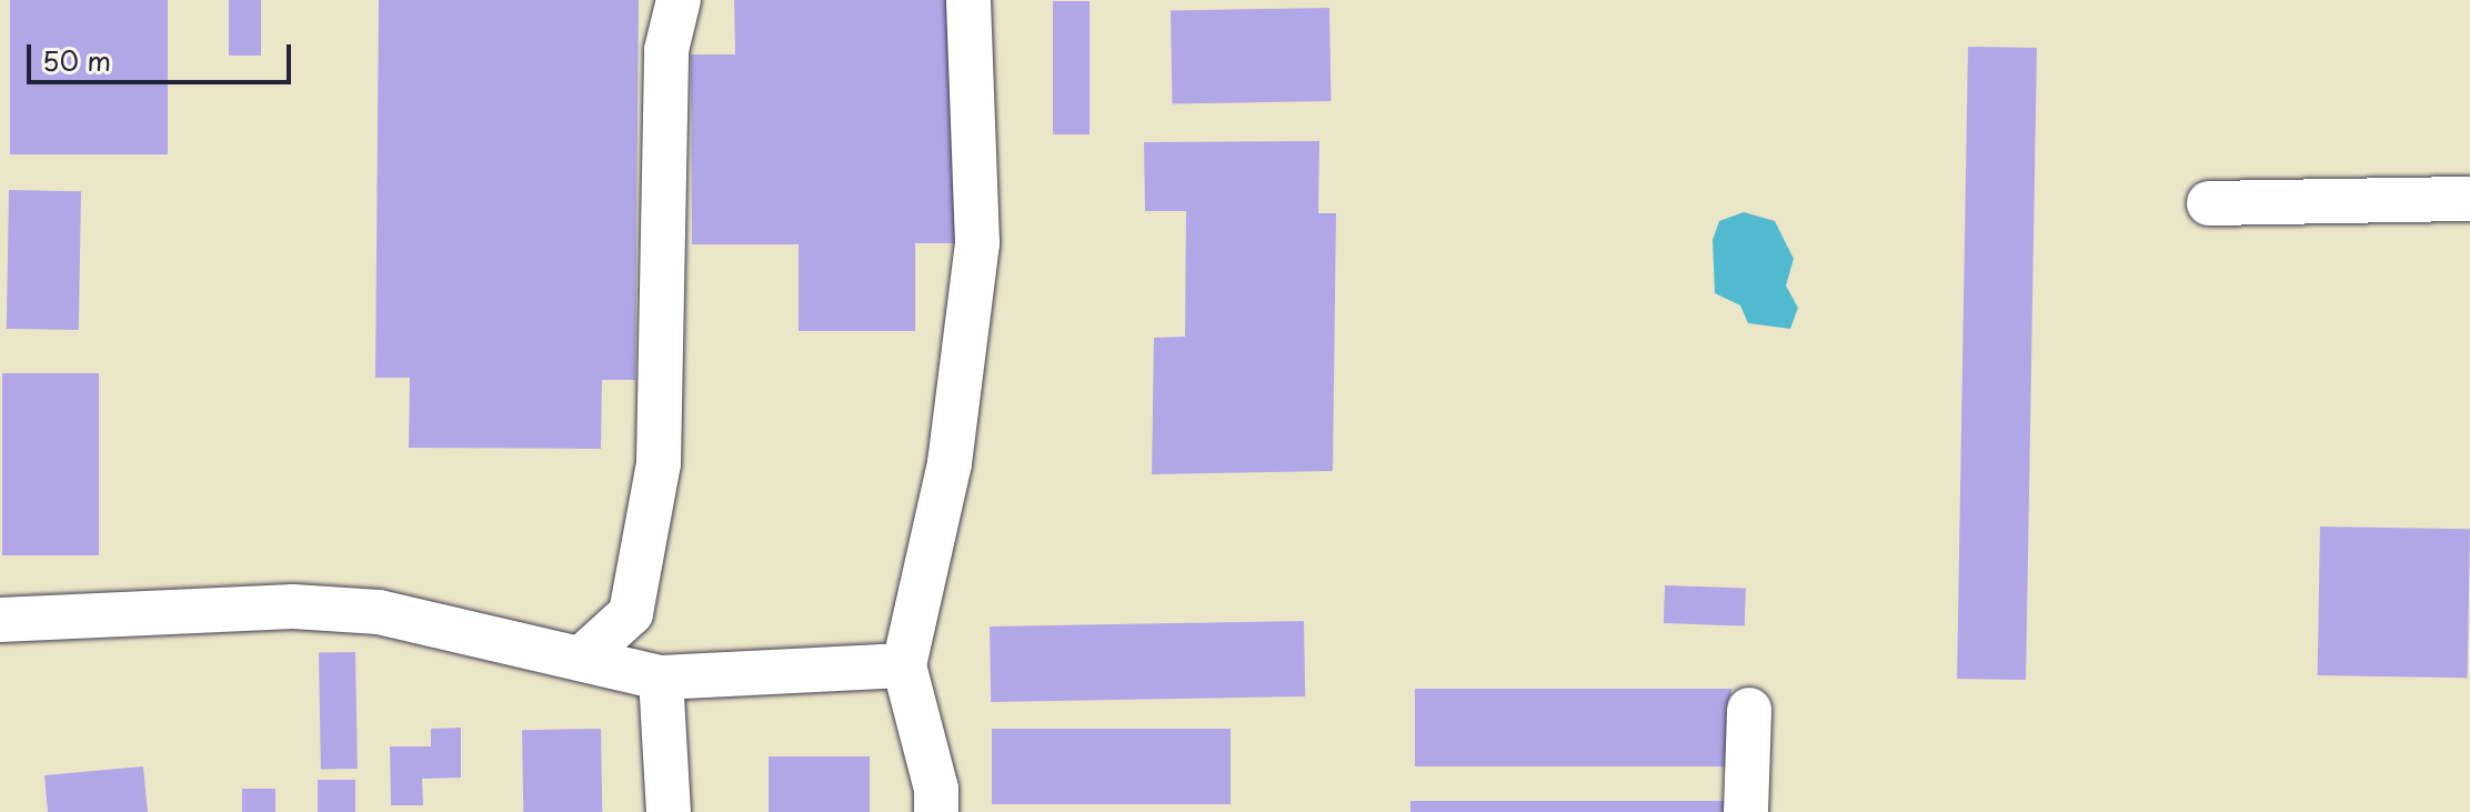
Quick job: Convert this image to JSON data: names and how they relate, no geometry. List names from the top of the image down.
{
  "scale_bar": "50 m"
}
